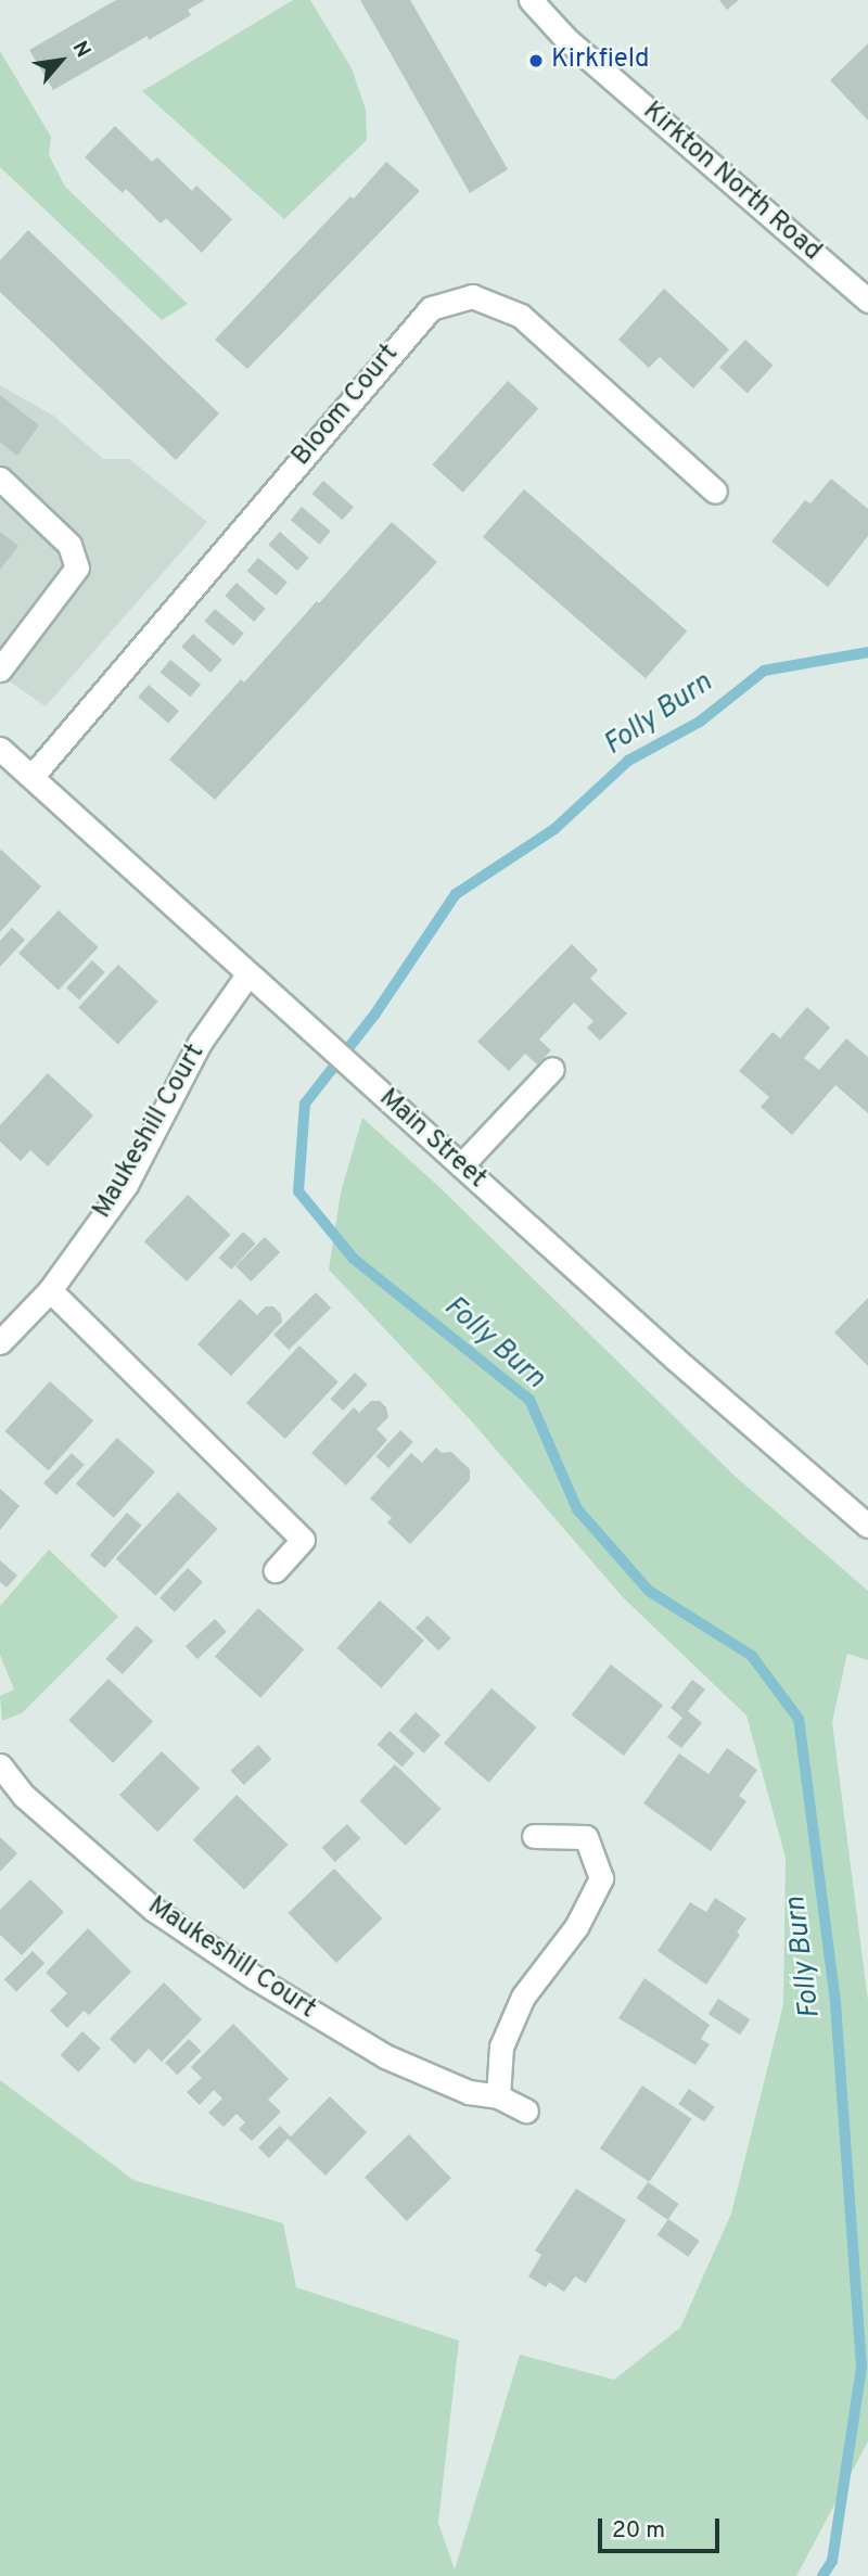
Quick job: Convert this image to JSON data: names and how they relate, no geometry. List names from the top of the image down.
{
  "streets": {
    "street": [
      "Kirkton North Road",
      "Bloom Court",
      "Maukeshill Court",
      "Main Street"
    ]
  },
  "crossings": [
    ["Bloom Court", "Main Street"],
    ["Maukeshill Court", "Main Street"]
  ],
  "water": ["Folly Burn"],
  "places": ["Kirkfield"],
  "scale_bar": "20 m",
  "north": "top right"
}
